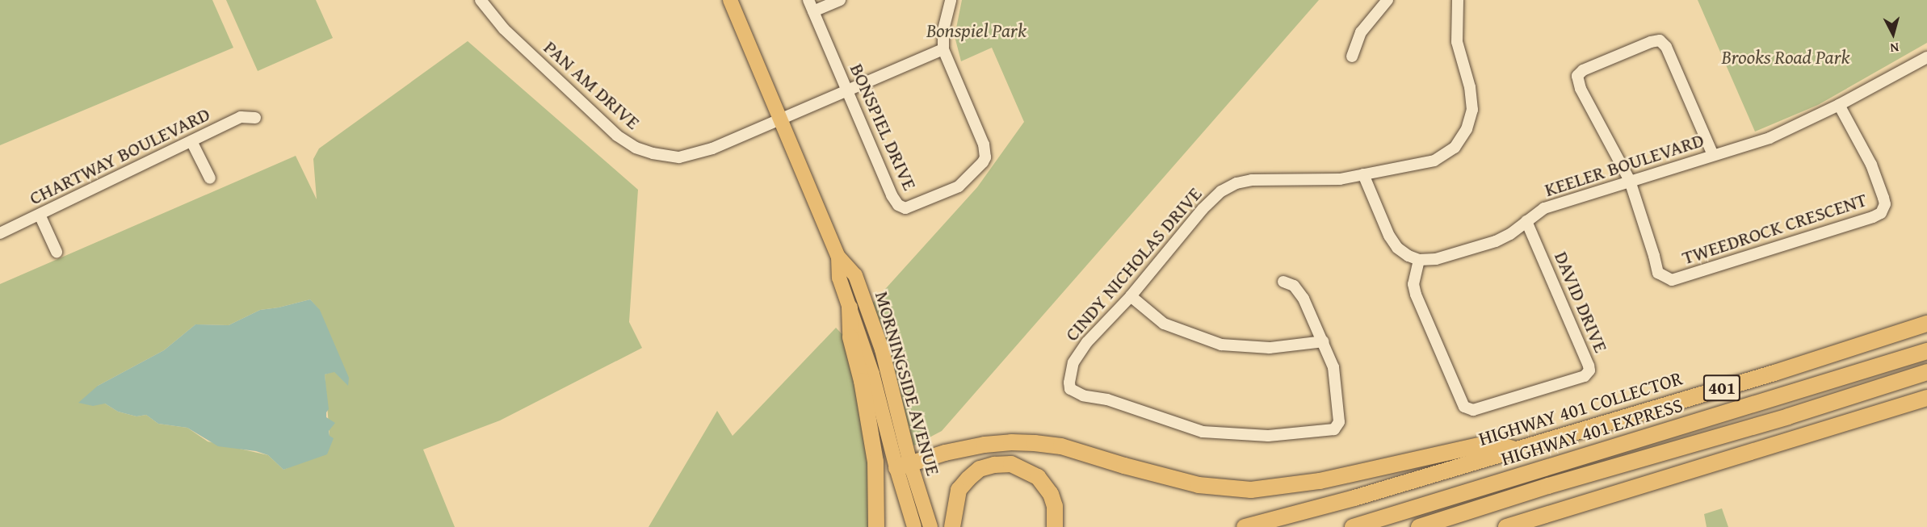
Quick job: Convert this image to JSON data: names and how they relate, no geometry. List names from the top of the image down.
{
  "streets": {
    "highway": ["401", "HIGHWAY 401 COLLECTOR", "HIGHWAY 401 EXPRESS"],
    "main road": ["MORNINGSIDE AVENUE"],
    "street": [
      "PAN AM DRIVE",
      "BONSPIEL DRIVE",
      "CHARTWAY BOULEVARD",
      "KEELER BOULEVARD",
      "TWEEDROCK CRESCENT",
      "CINDY NICHOLAS DRIVE",
      "DAVID DRIVE"
    ]
  },
  "crossings": [
    ["PAN AM DRIVE", "BONSPIEL DRIVE"],
    ["PAN AM DRIVE", "MORNINGSIDE AVENUE"],
    ["KEELER BOULEVARD", "TWEEDROCK CRESCENT"],
    ["KEELER BOULEVARD", "DAVID DRIVE"]
  ],
  "parks": ["Bonspiel Park", "Brooks Road Park"],
  "north": "bottom"
}
